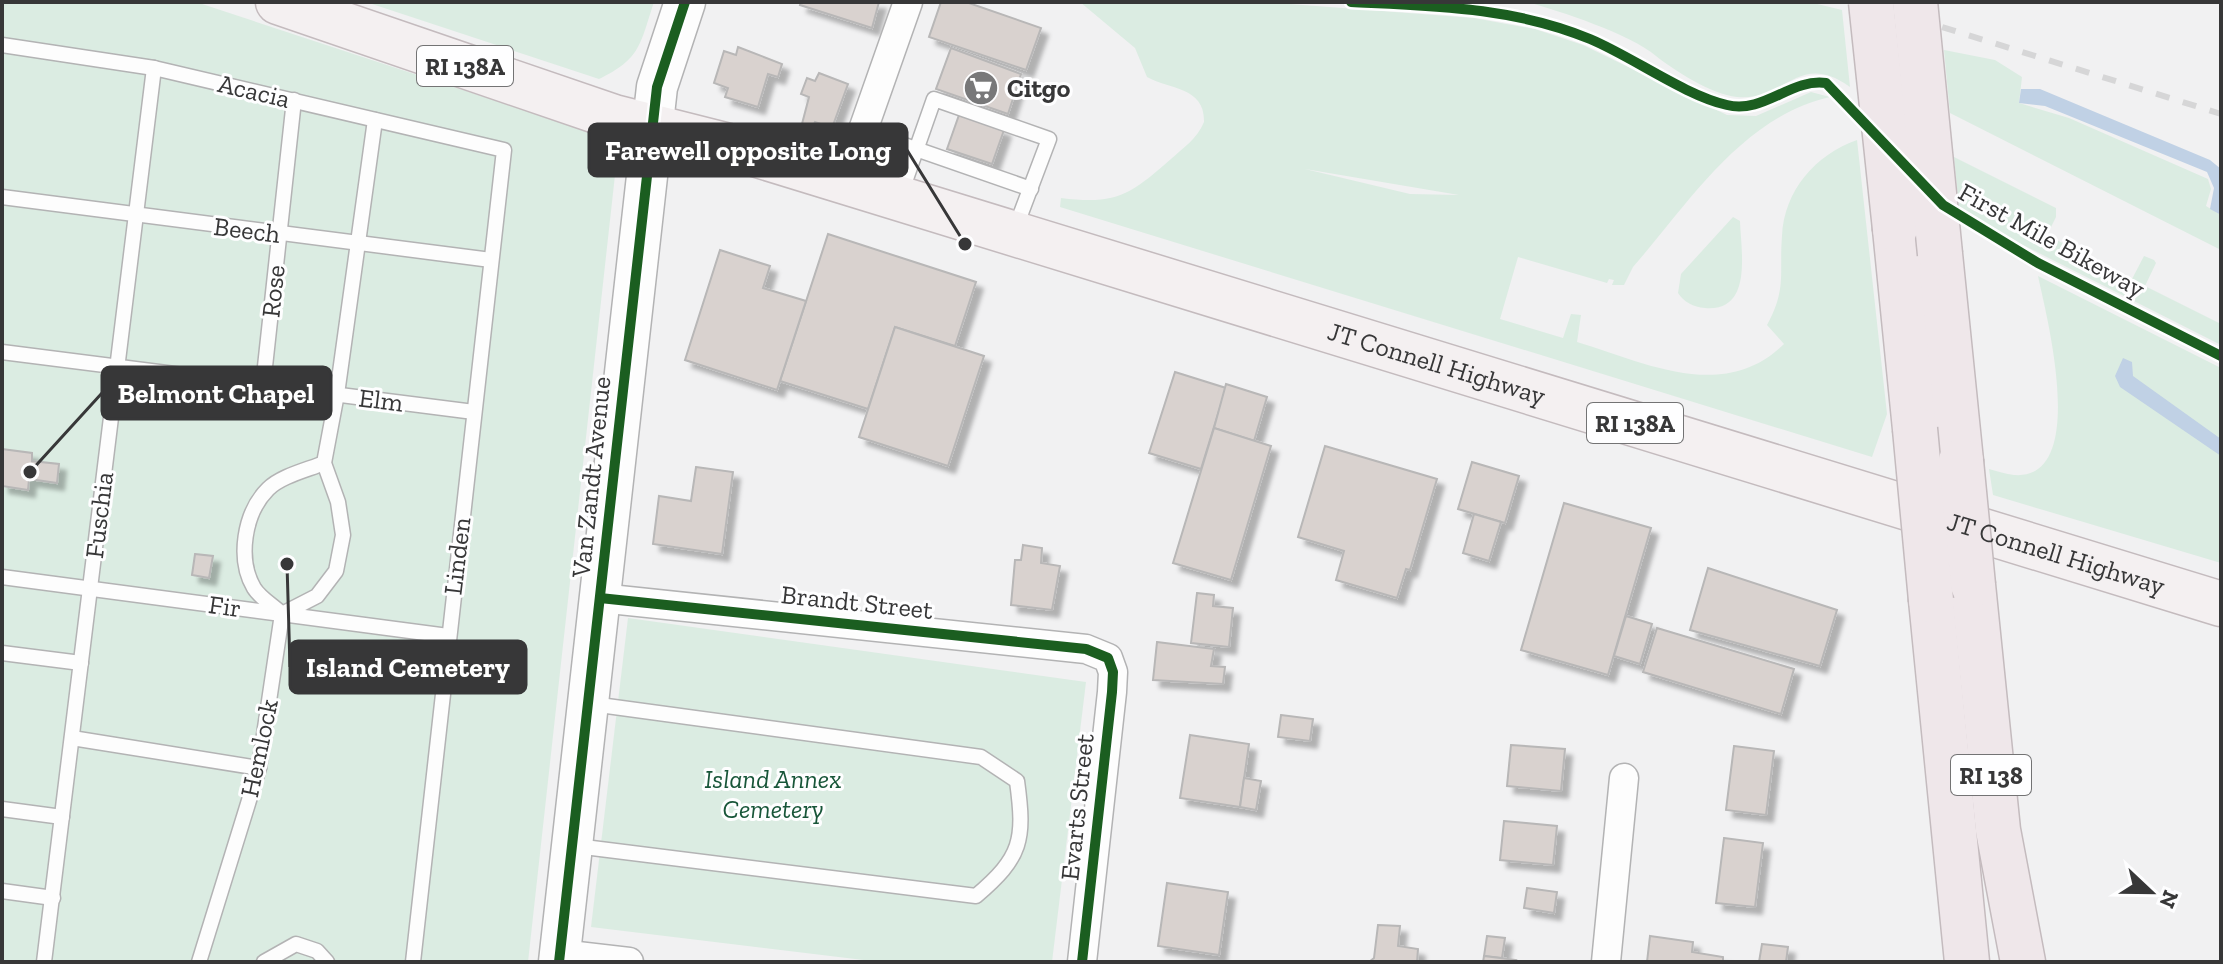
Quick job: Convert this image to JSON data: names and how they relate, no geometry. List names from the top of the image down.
{
  "streets": {
    "highway": ["RI 138"],
    "main road": ["RI 138A", "JT Connell Highway"],
    "street": ["Van Zandt Avenue", "Brandt Street", "Evarts Street"],
    "lane": [
      "Acacia",
      "Beech",
      "Rose",
      "Elm",
      "Fuschia",
      "Linden",
      "Fir",
      "Hemlock"
    ],
    "cycle path": ["First Mile Bikeway"]
  },
  "crossings": [
    ["RI 138A", "JT Connell Highway"],
    ["RI 138A", "Van Zandt Avenue"],
    ["Acacia", "Rose"],
    ["Acacia", "Fuschia"],
    ["Acacia", "Linden"],
    ["Beech", "Rose"],
    ["Beech", "Fuschia"],
    ["Beech", "Linden"],
    ["Rose", "Elm"],
    ["JT Connell Highway", "Van Zandt Avenue"],
    ["Elm", "Fuschia"],
    ["Elm", "Linden"],
    ["Van Zandt Avenue", "Brandt Street"],
    ["Fuschia", "Fir"],
    ["Linden", "Fir"],
    ["Brandt Street", "Evarts Street"],
    ["Fir", "Hemlock"]
  ],
  "parks": ["Island Annex Cemetery"],
  "places": {
    "supermarket": ["Citgo"],
    "other": ["Farewell opposite Long", "Belmont Chapel", "Island Cemetery"]
  },
  "north": "right"
}
